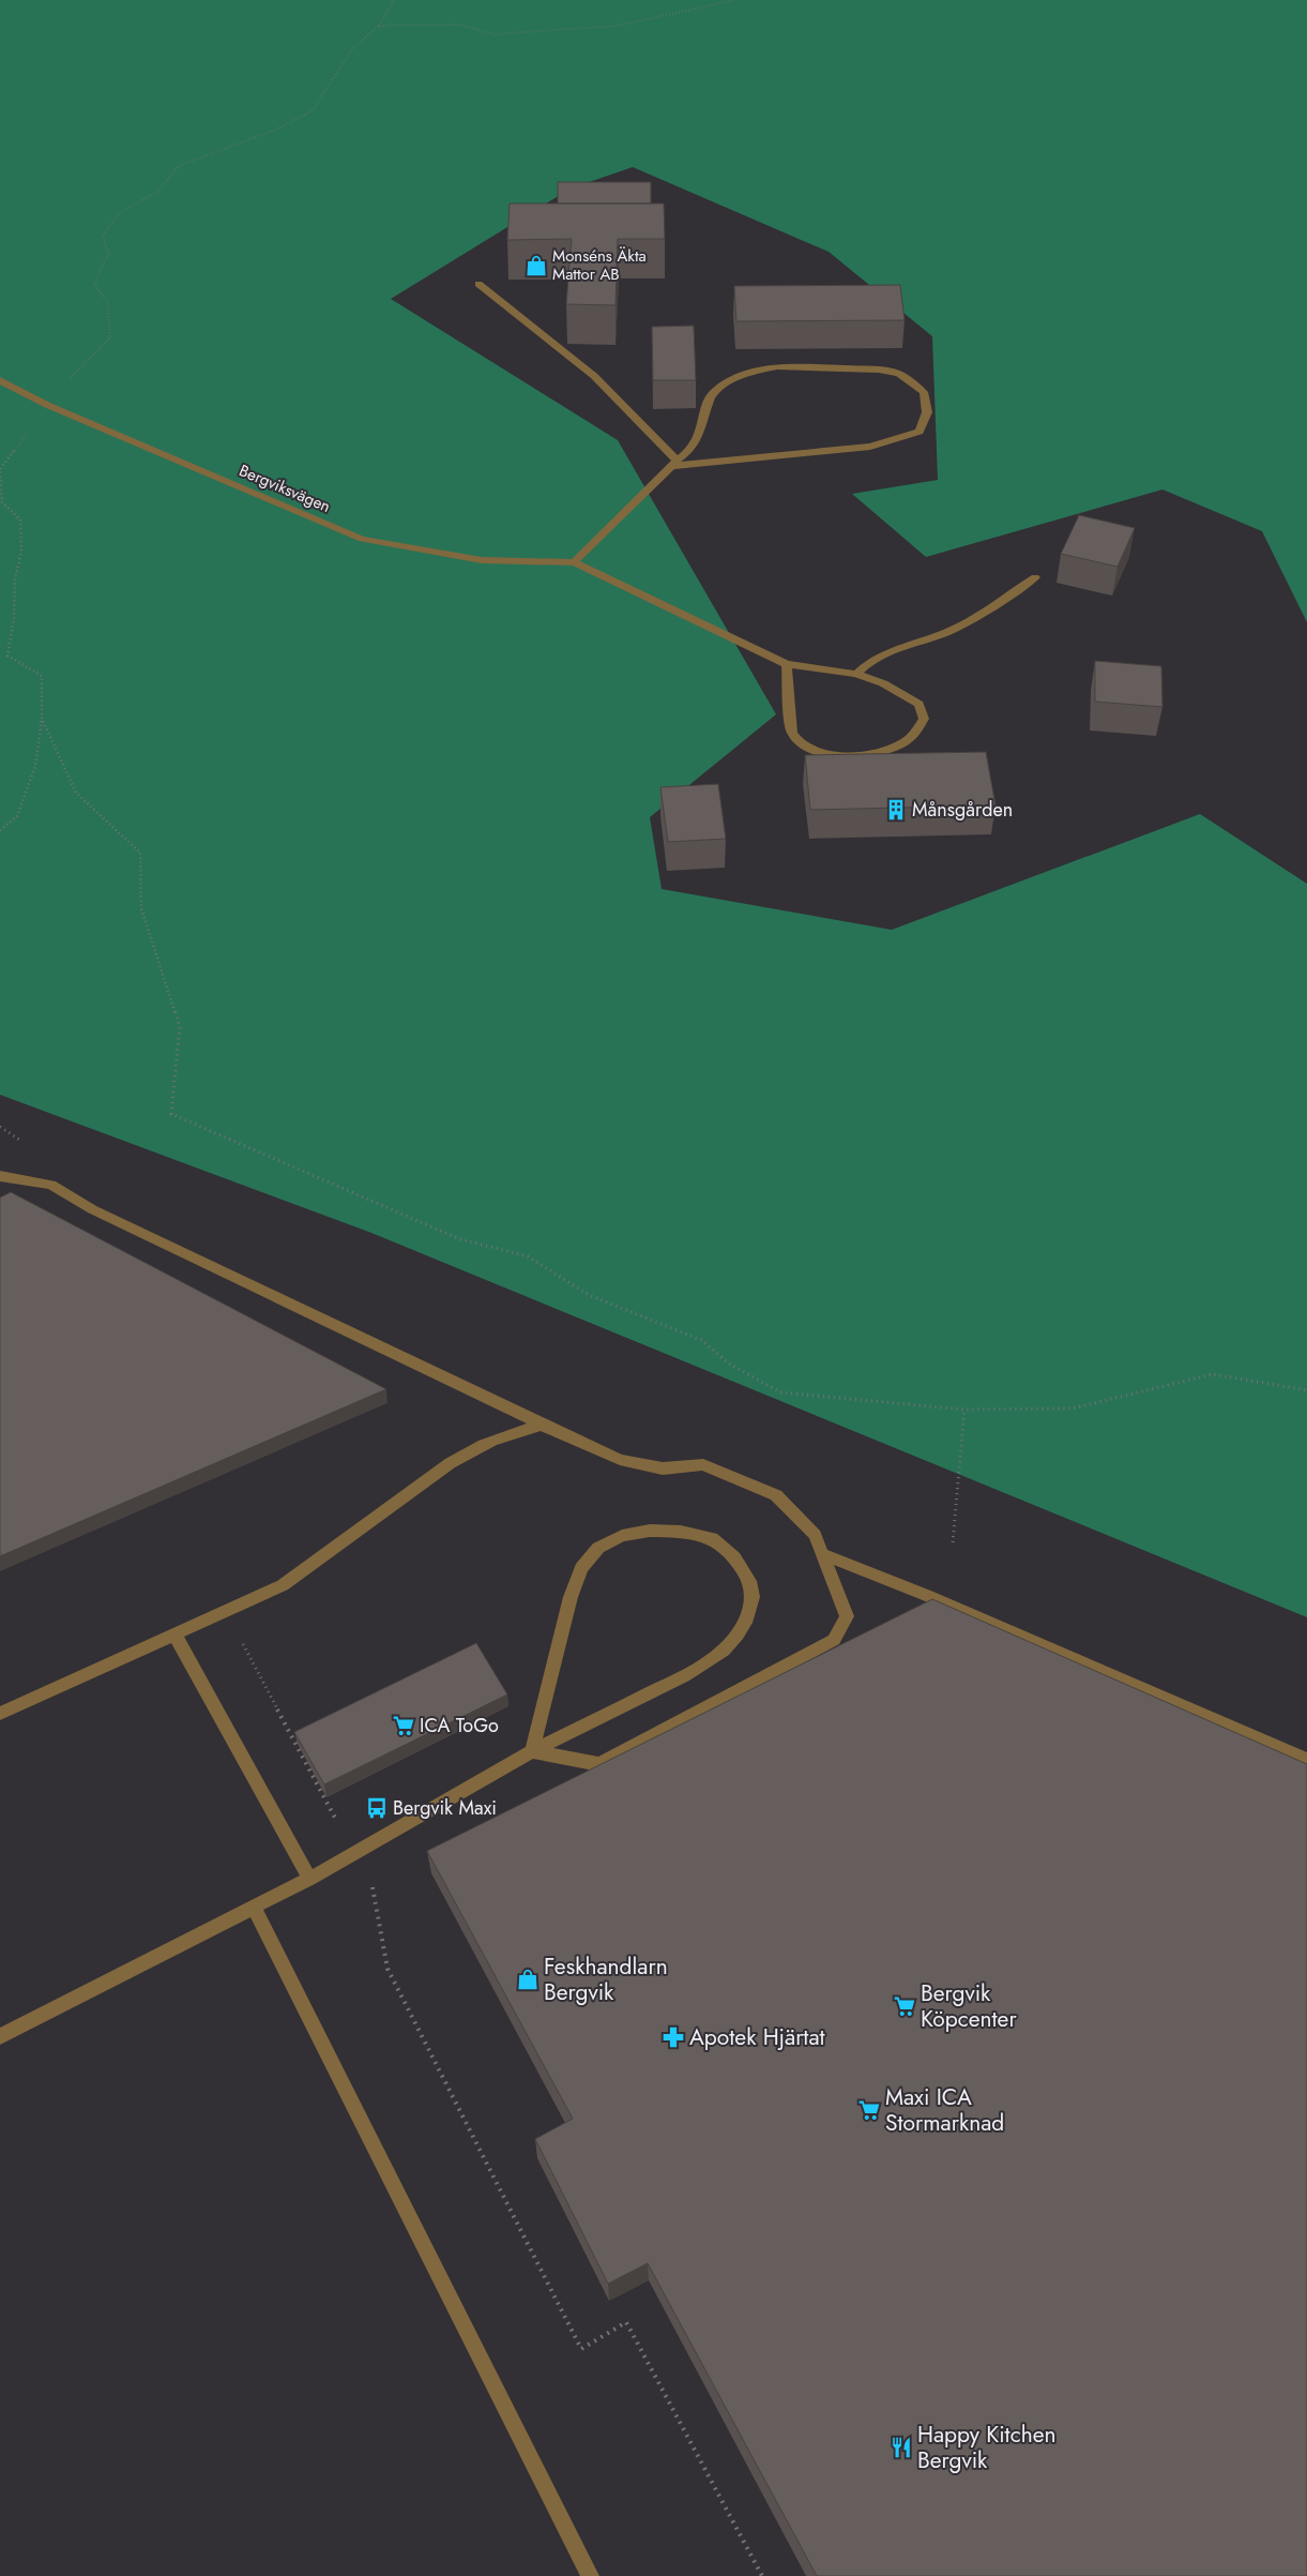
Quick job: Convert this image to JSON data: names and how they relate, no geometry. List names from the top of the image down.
{
  "streets": {
    "street": ["Bergviksvägen"]
  },
  "places": {
    "shop": ["Monséns Äkta Mattor AB", "Feskhandlarn Bergvik"],
    "building": ["Månsgården"],
    "supermarket": ["ICA ToGo", "Bergvik Köpcenter", "Maxi ICA Stormarknad"],
    "bus stop": ["Bergvik Maxi"],
    "pharmacy": ["Apotek Hjärtat"],
    "restaurant": ["Happy Kitchen Bergvik"]
  }
}
